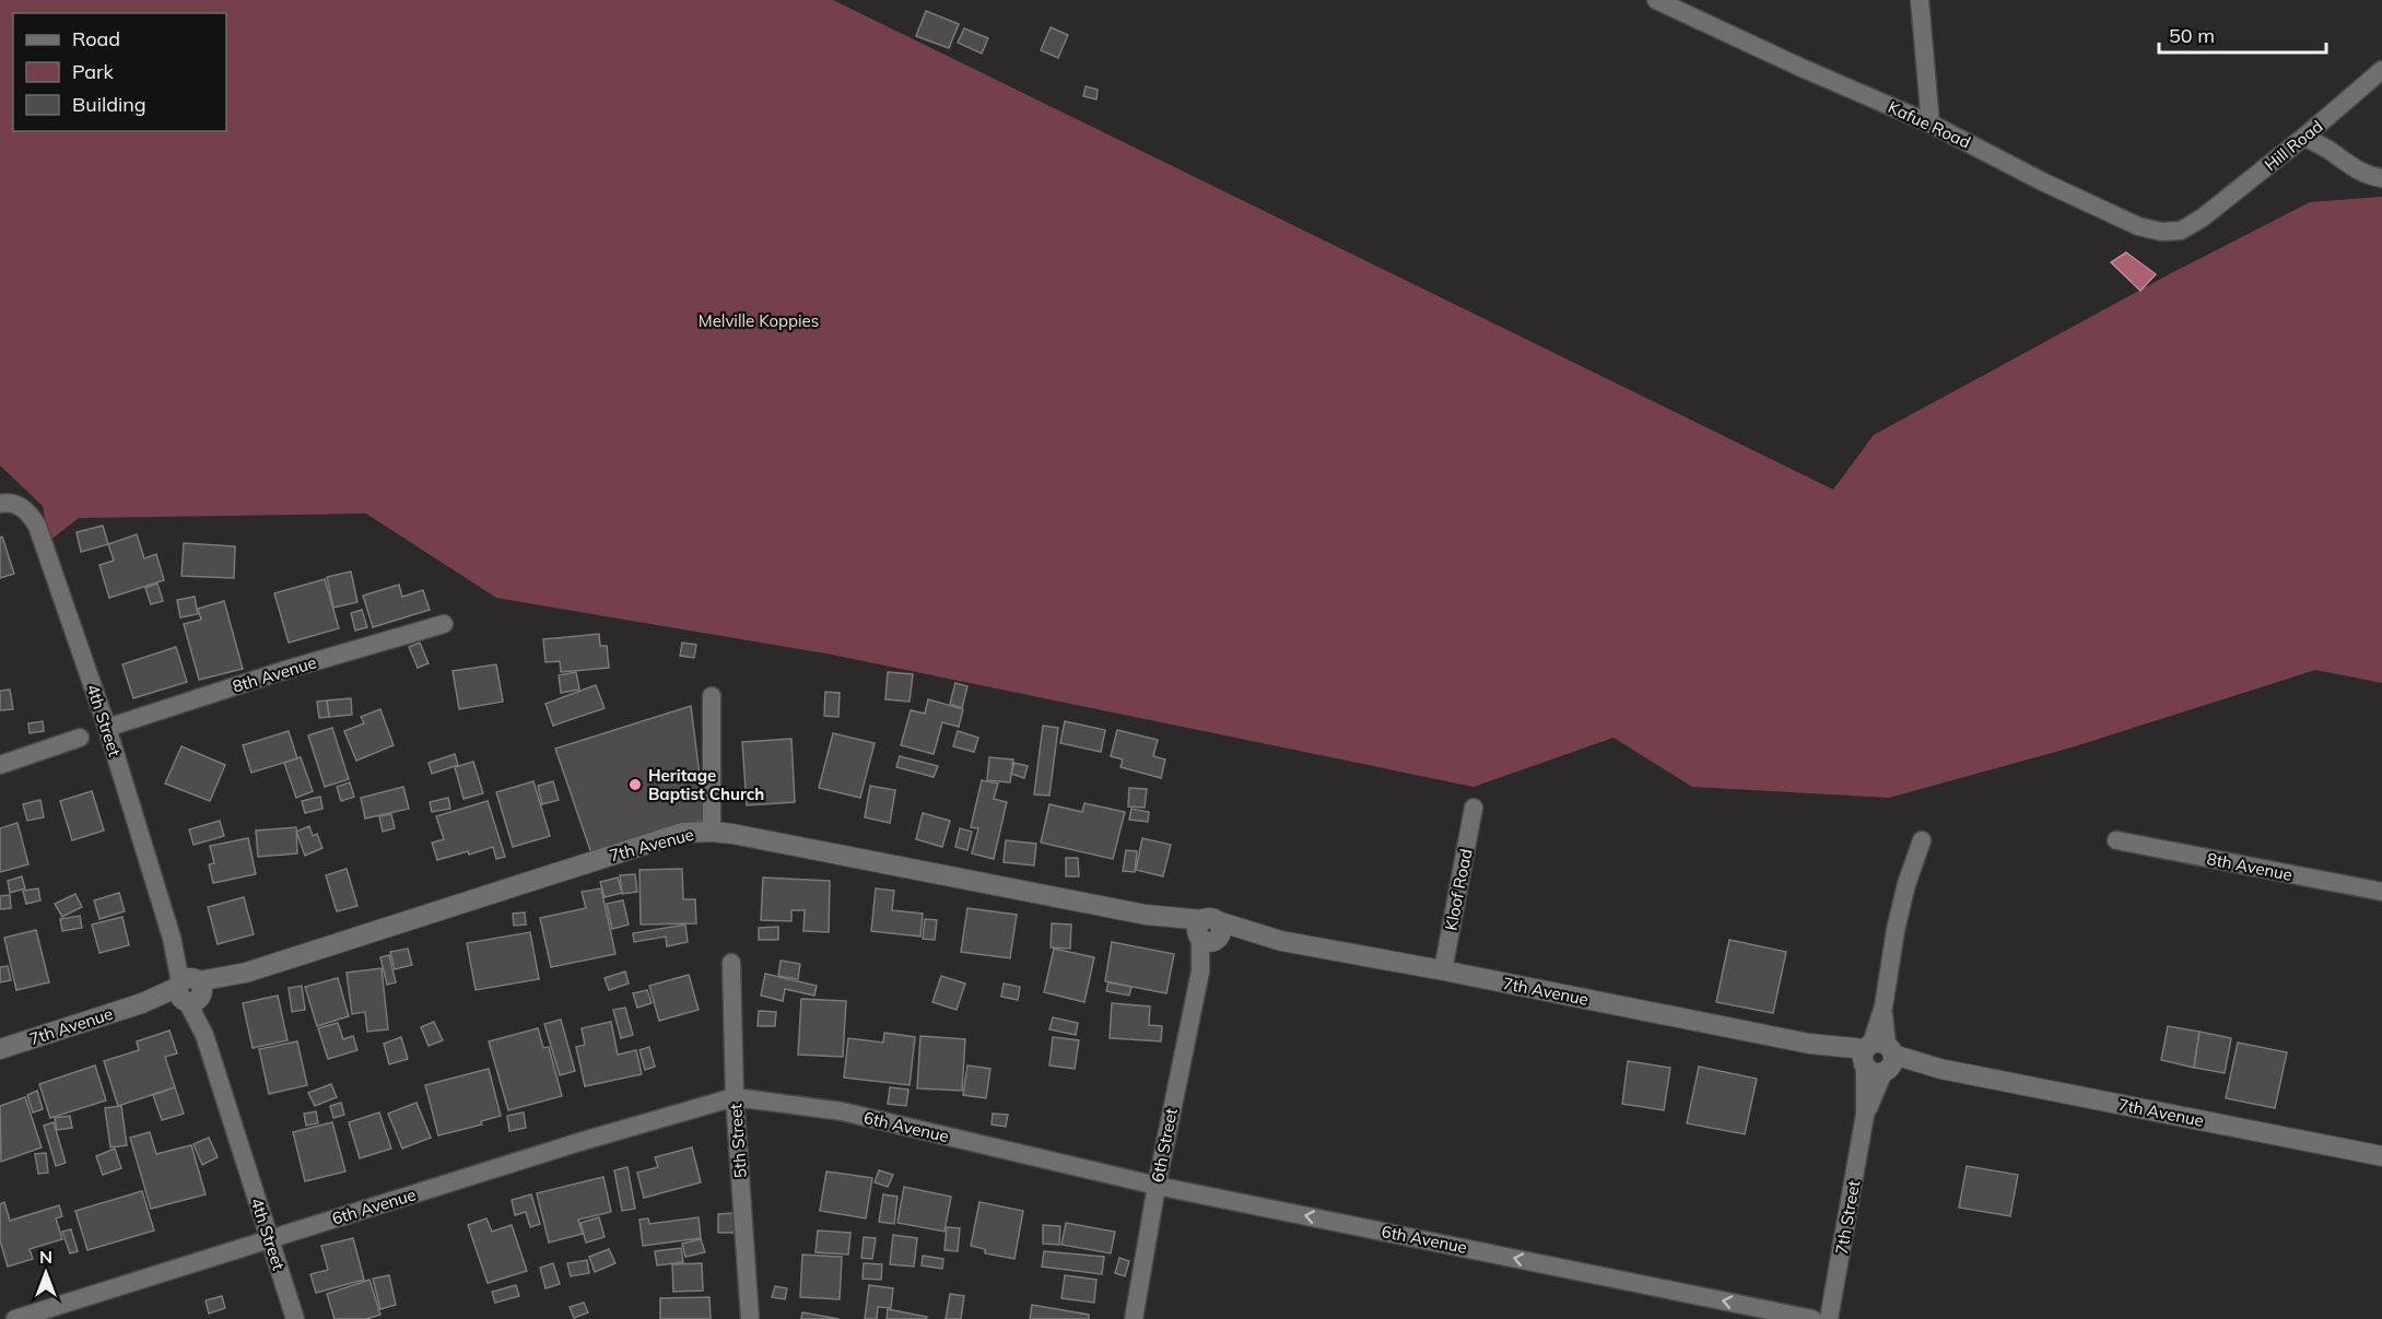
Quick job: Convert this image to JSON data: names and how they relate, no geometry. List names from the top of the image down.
{
  "streets": {
    "street": [
      "Kafue Road",
      "Hill Road",
      "8th Avenue",
      "4th Street",
      "7th Avenue",
      "Kloof Road",
      "6th Avenue",
      "5th Street",
      "6th Street",
      "7th Street"
    ]
  },
  "crossings": [
    ["Kafue Road", "Hill Road"],
    ["8th Avenue", "4th Street"],
    ["4th Street", "7th Avenue"],
    ["4th Street", "6th Avenue"],
    ["7th Avenue", "Kloof Road"],
    ["7th Avenue", "6th Street"],
    ["7th Avenue", "7th Street"],
    ["6th Avenue", "5th Street"],
    ["6th Avenue", "6th Street"]
  ],
  "one_way": ["6th Avenue"],
  "parks": ["Melville Koppies"],
  "places": ["Heritage Baptist Church"],
  "legend": ["Road", "Park", "Building"],
  "scale_bar": "50 m",
  "north": "top"
}
